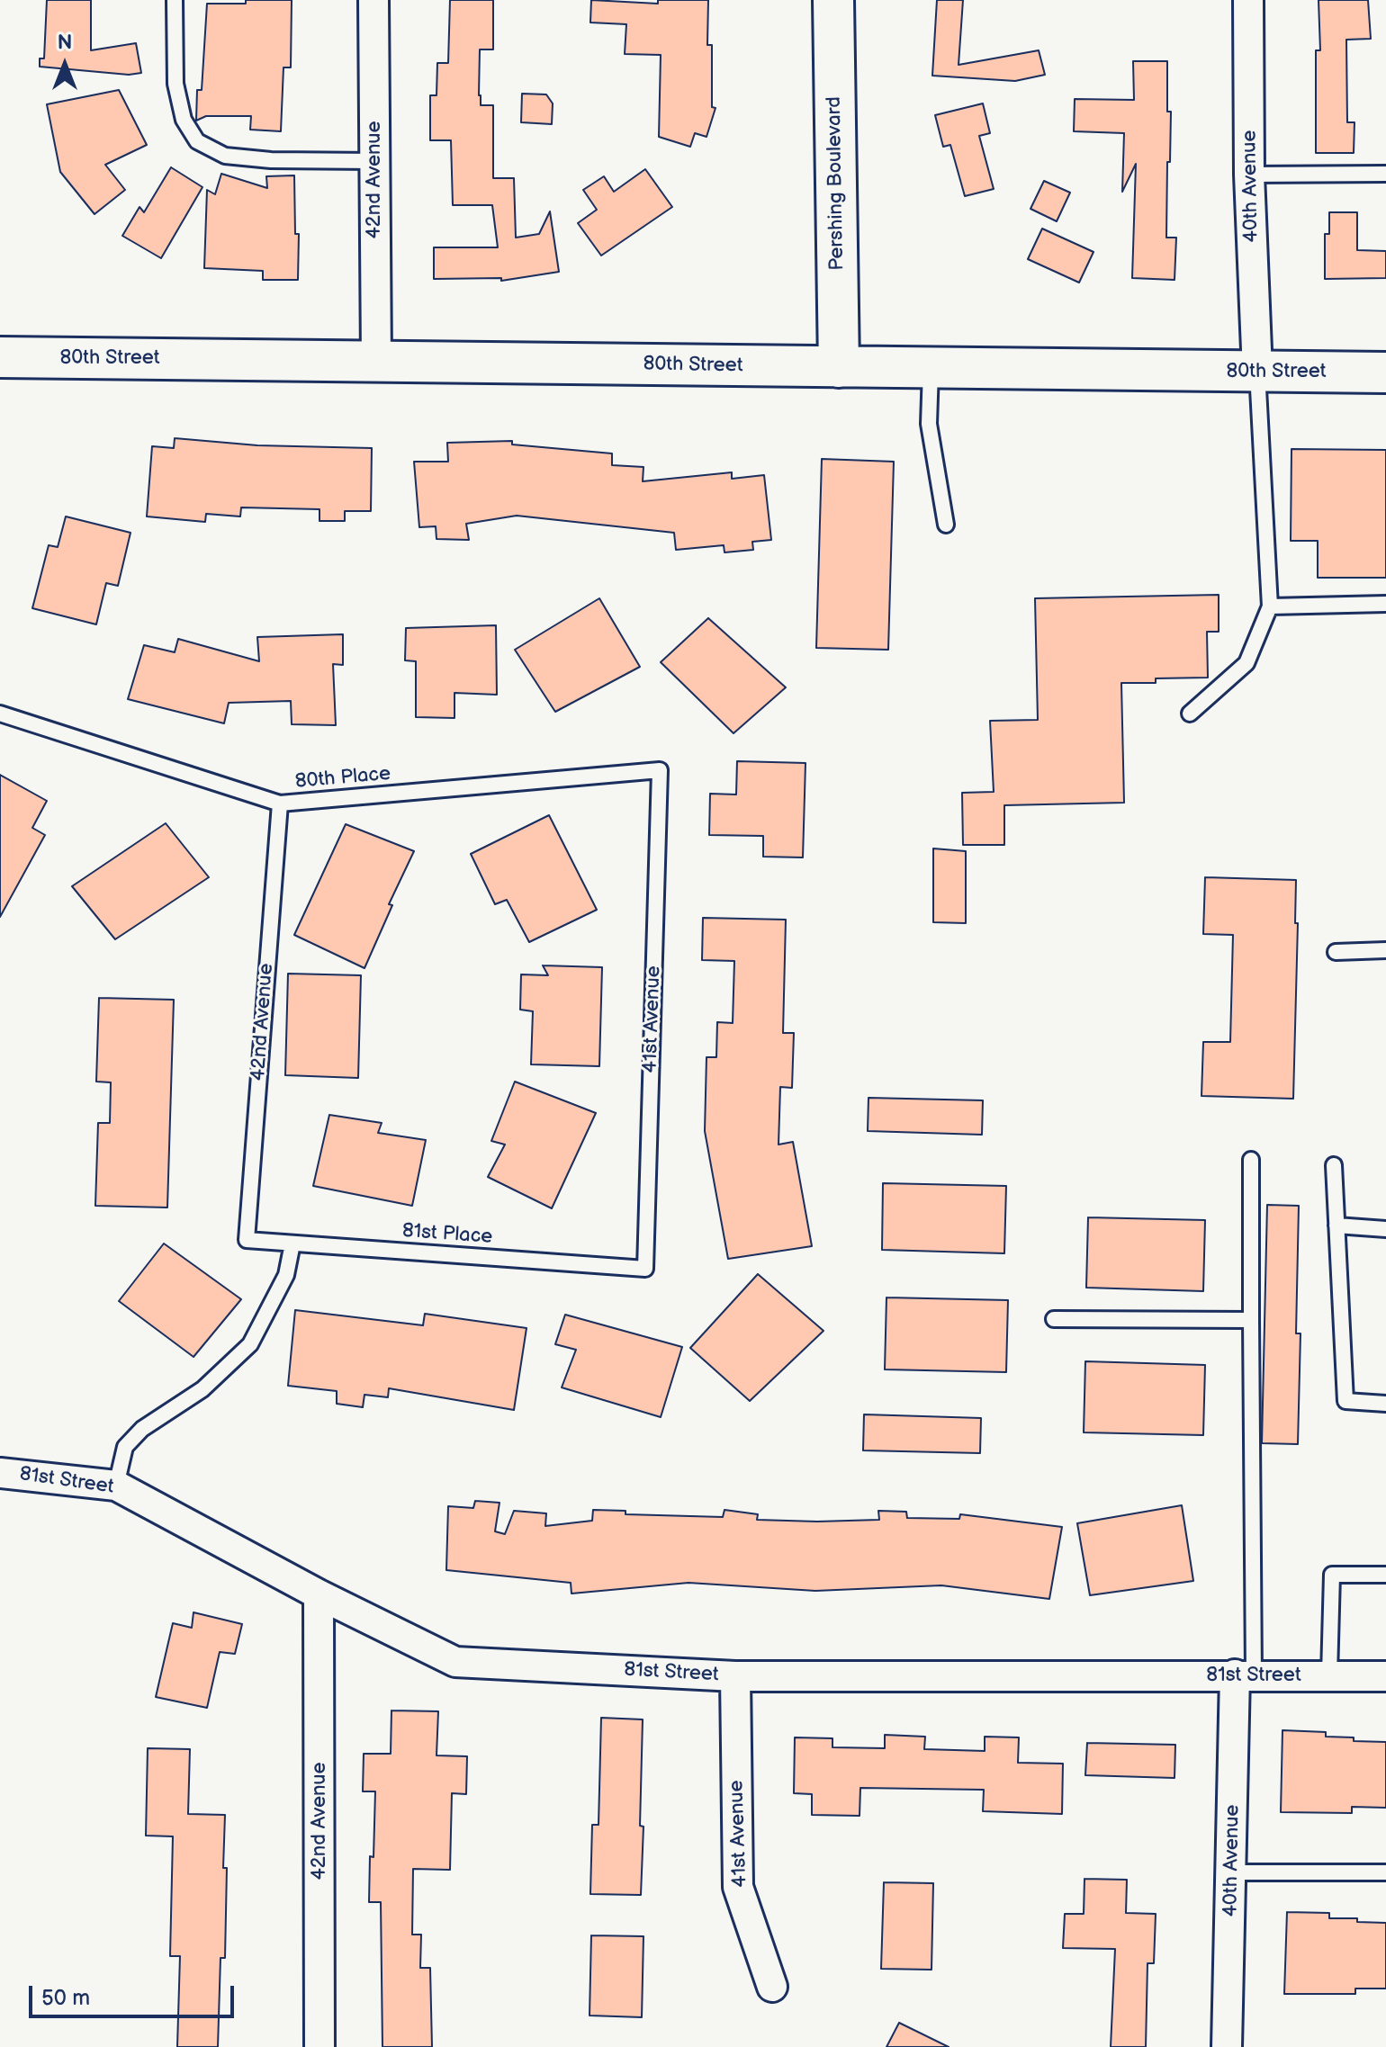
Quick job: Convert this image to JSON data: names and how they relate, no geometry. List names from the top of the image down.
{
  "streets": {
    "street": [
      "42nd Avenue",
      "Pershing Boulevard",
      "40th Avenue",
      "80th Street",
      "41st Avenue",
      "81st Street"
    ],
    "lane": ["80th Place", "81st Place"]
  },
  "crossings": [
    ["42nd Avenue", "80th Street"],
    ["42nd Avenue", "80th Place"],
    ["42nd Avenue", "81st Place"],
    ["42nd Avenue", "81st Street"],
    ["Pershing Boulevard", "80th Street"],
    ["40th Avenue", "80th Street"],
    ["40th Avenue", "81st Street"],
    ["80th Place", "41st Avenue"],
    ["41st Avenue", "81st Place"],
    ["41st Avenue", "81st Street"]
  ],
  "scale_bar": "50 m",
  "north": "top"
}
